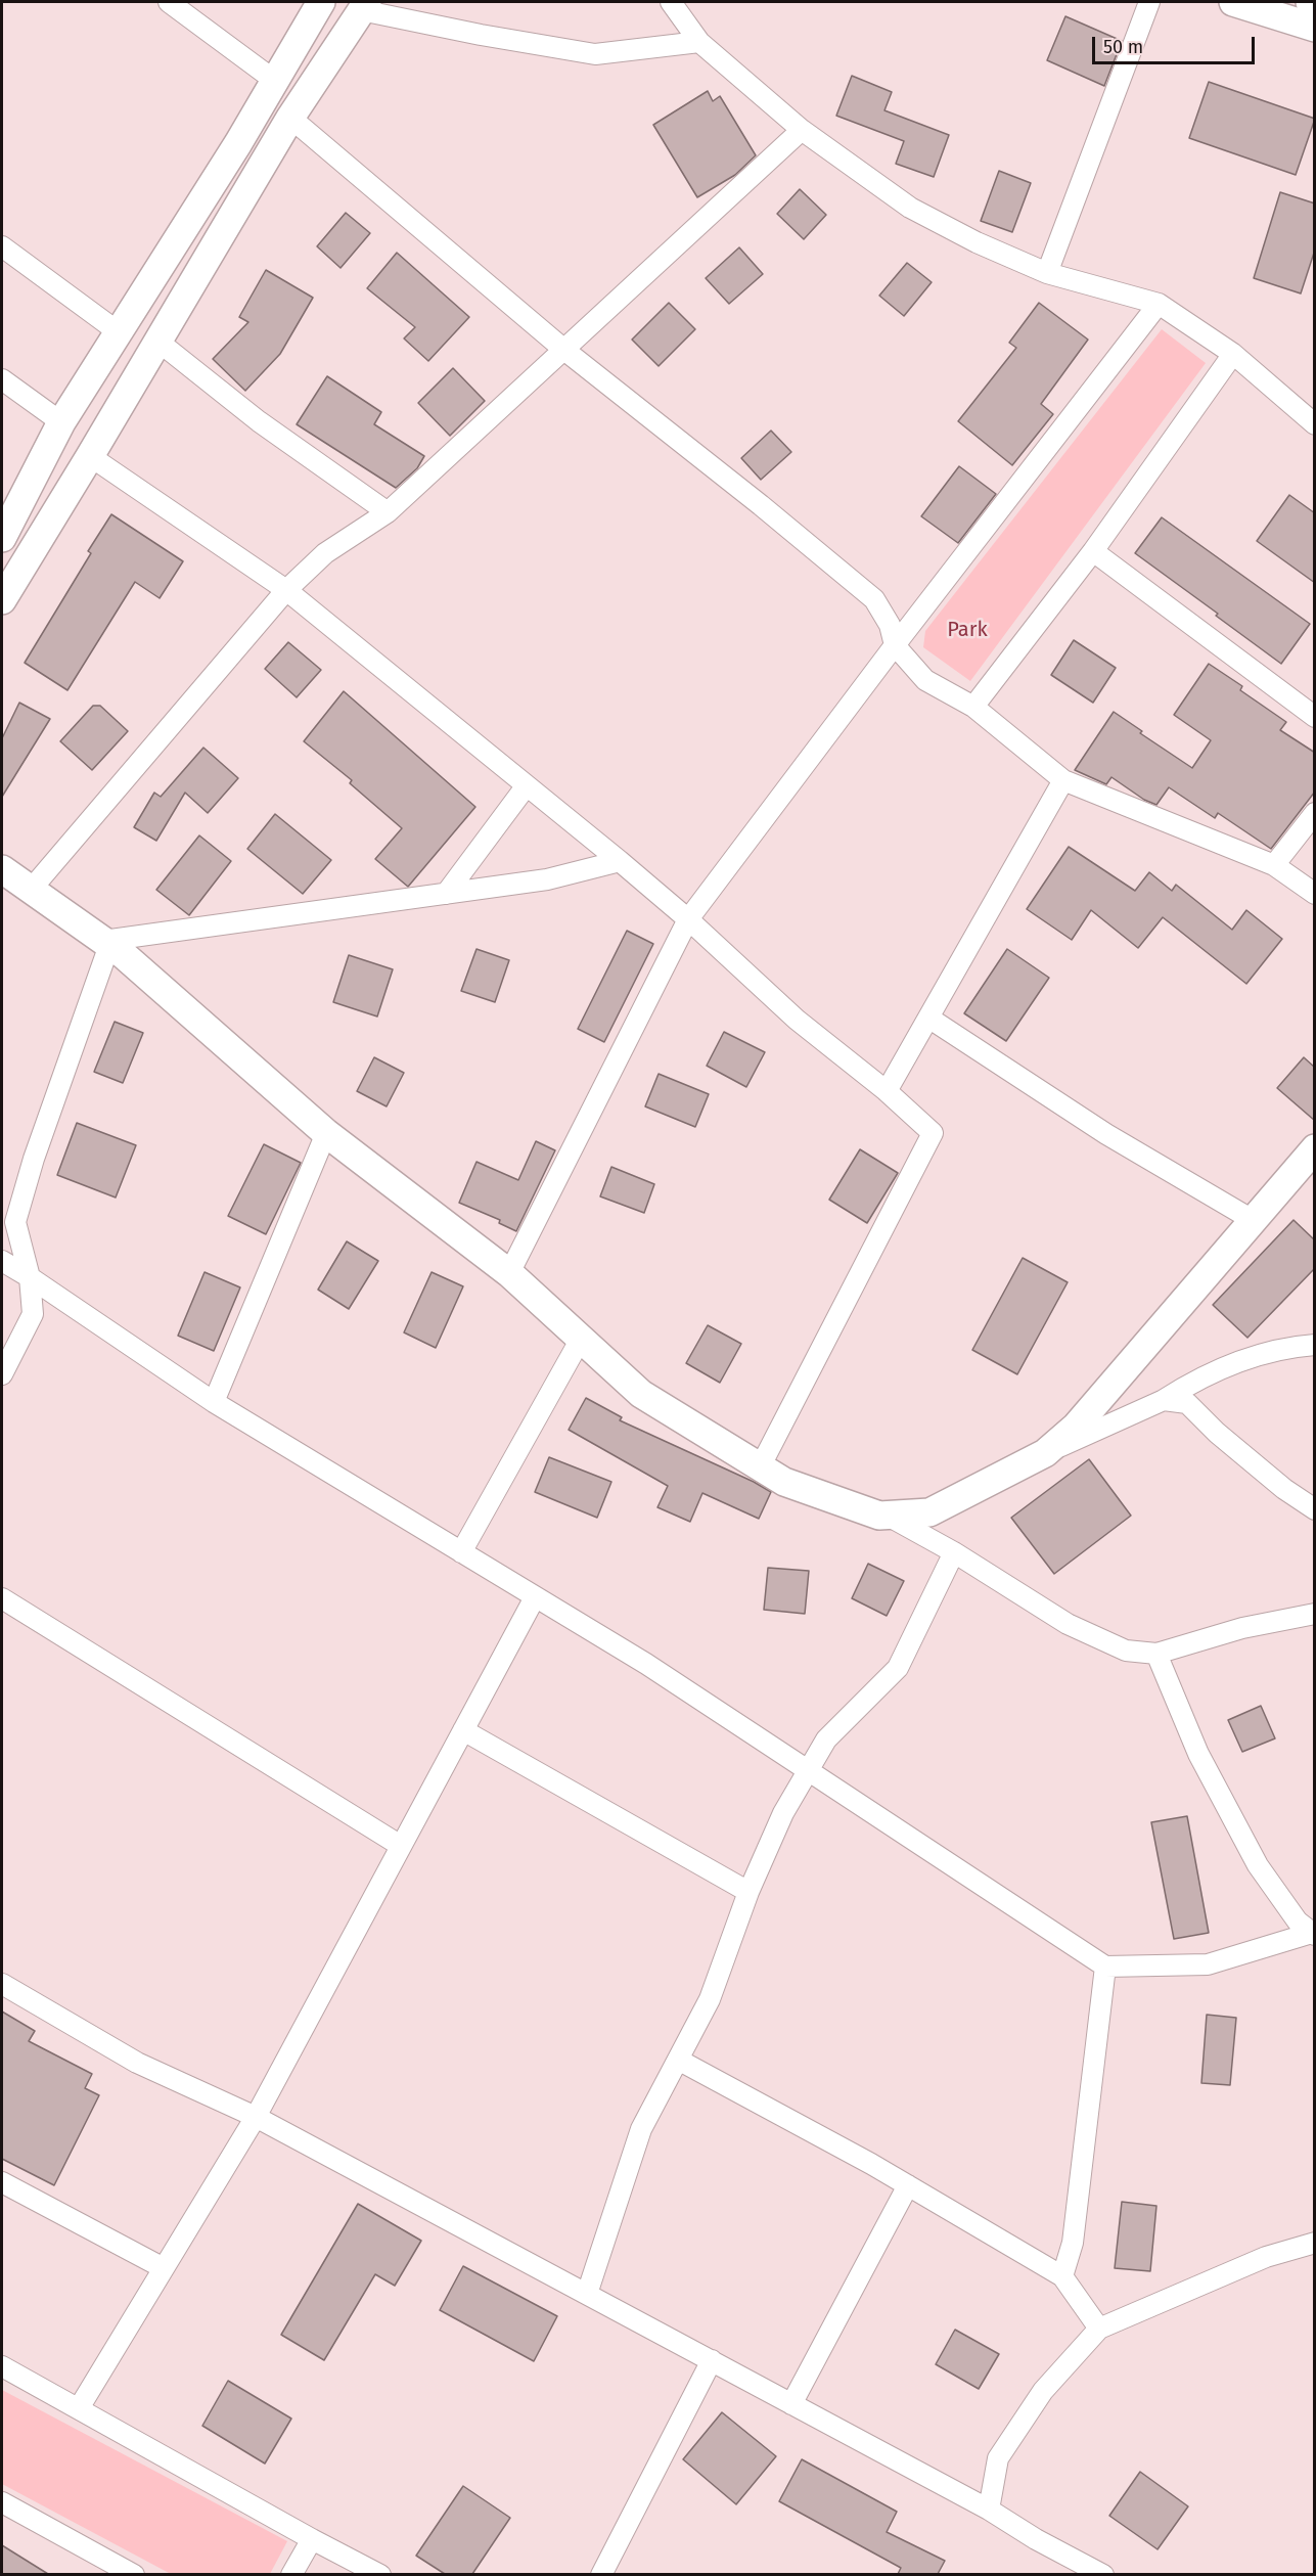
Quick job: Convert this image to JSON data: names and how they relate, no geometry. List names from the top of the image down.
{
  "parks": ["Park"],
  "scale_bar": "50 m"
}
